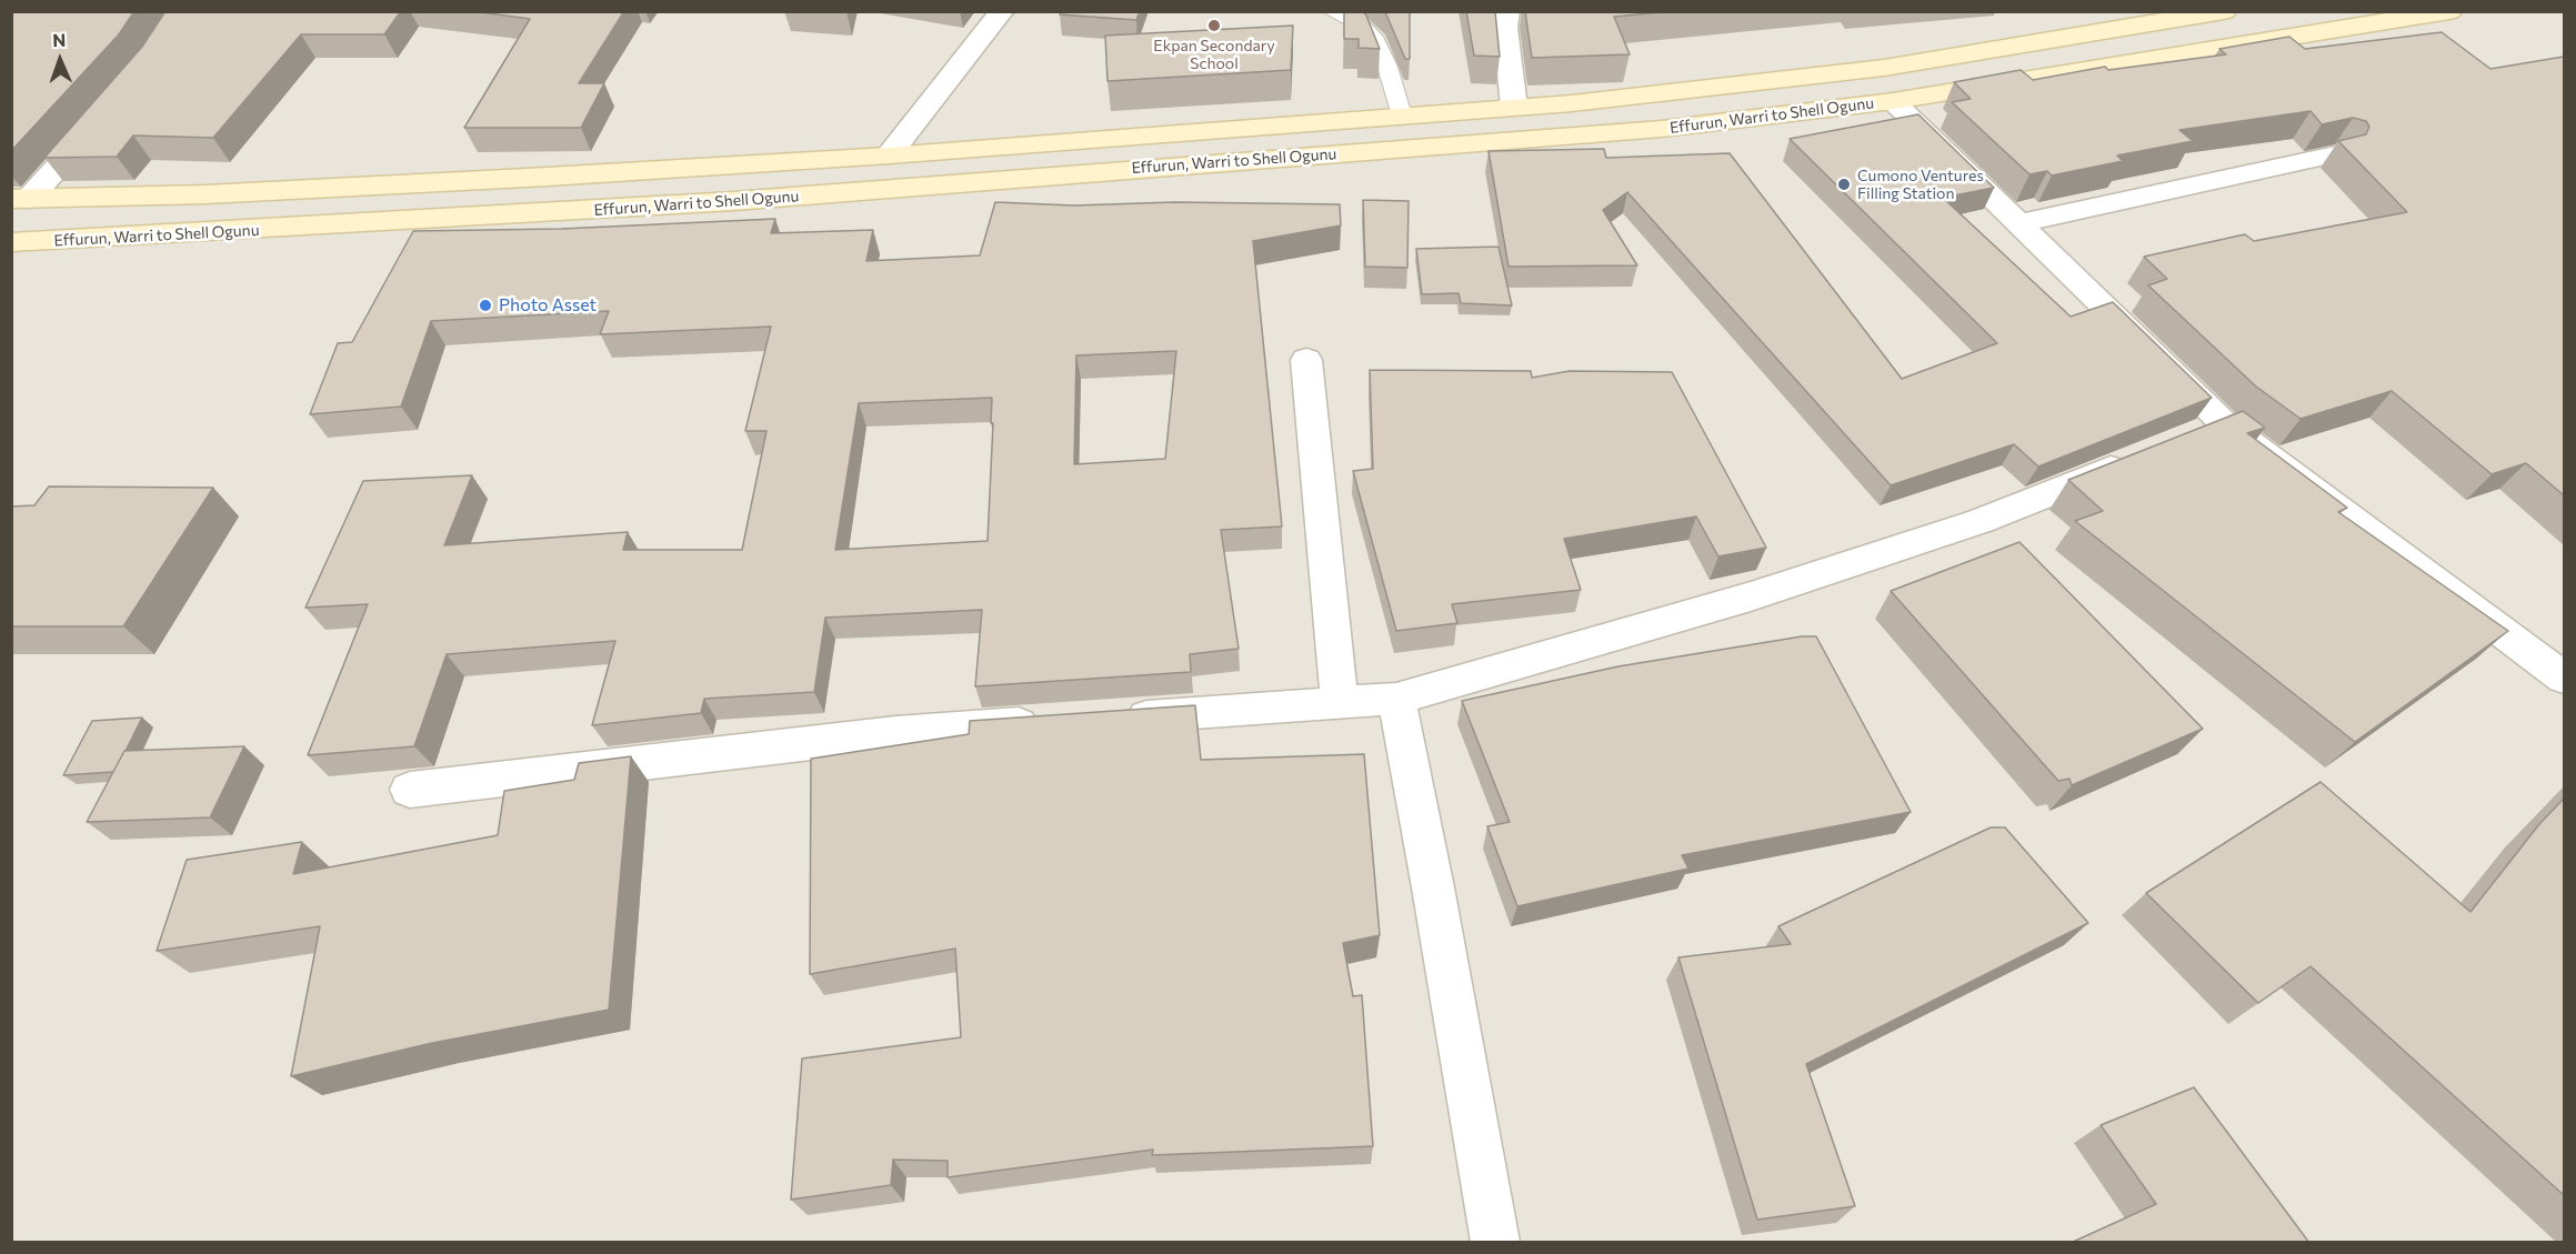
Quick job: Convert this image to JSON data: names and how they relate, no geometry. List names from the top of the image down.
{
  "streets": {
    "main road": ["Effurun, Warri to Shell Ogunu"]
  },
  "places": ["Ekpan Secondary School", "Cumono Ventures Filling Station", "Photo Asset"],
  "north": "top"
}
